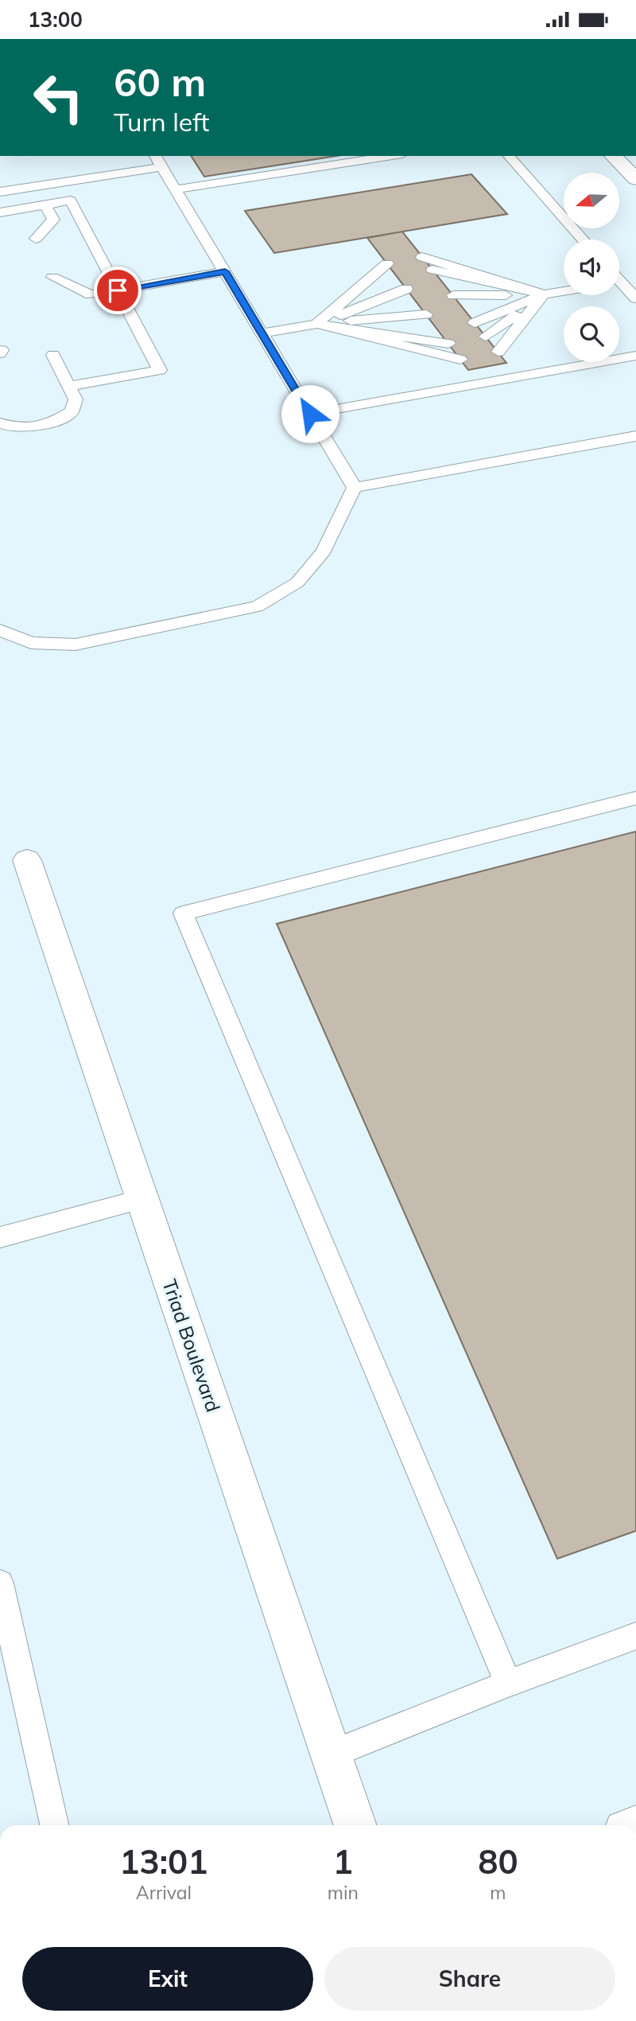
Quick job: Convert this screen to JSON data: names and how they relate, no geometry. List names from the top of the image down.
{
  "streets": {
    "street": ["Triad Boulevard"]
  },
  "north": "left",
  "page": {
    "status": "13:00",
    "turn": ["60 m", "Turn left"],
    "eta": [
      "13:01",
      "Arrival",
      "1",
      "min",
      "80",
      "m"
    ],
    "buttons": ["Exit", "Share"]
  }
}
